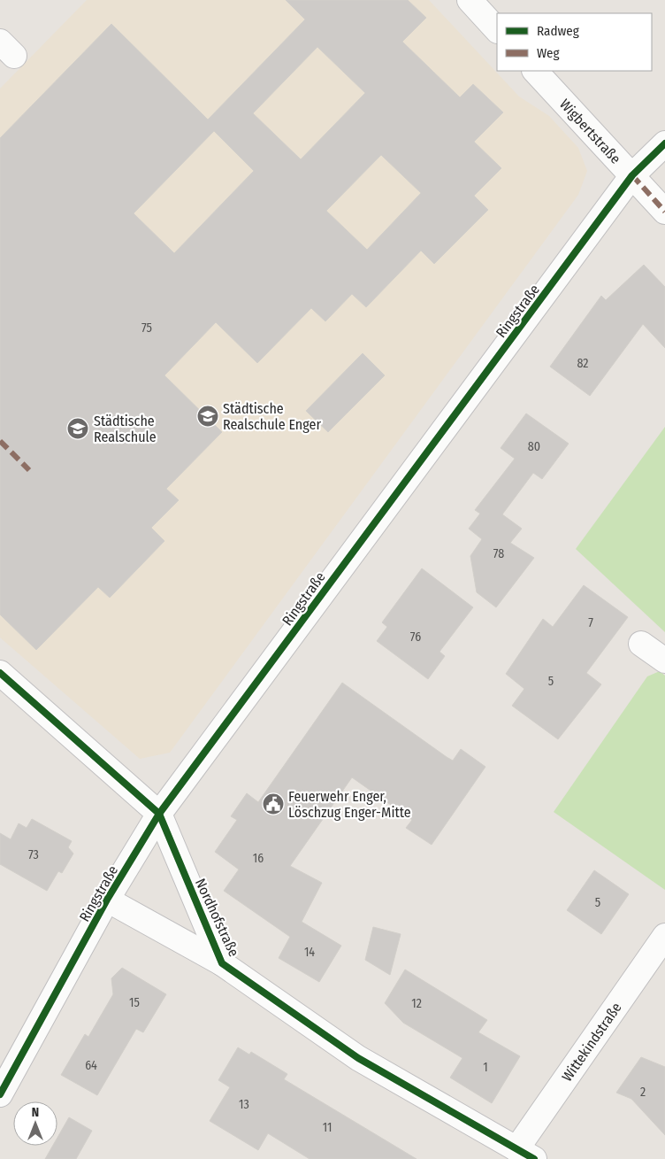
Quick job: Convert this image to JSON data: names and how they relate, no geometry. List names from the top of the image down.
{
  "streets": {
    "street": [
      "Wigbertstraße",
      "Ringstraße",
      "Nordhofstraße",
      "Wittekindstraße"
    ]
  },
  "crossings": [
    ["Wigbertstraße", "Ringstraße"],
    ["Ringstraße", "Nordhofstraße"],
    ["Nordhofstraße", "Wittekindstraße"]
  ],
  "places": {
    "school or university": ["Städtische Realschule Enger", "Städtische Realschule"],
    "public building": ["Feuerwehr Enger, Löschzug Enger-Mitte"]
  },
  "house_numbers": [
    "75",
    "82",
    "80",
    "78",
    "7",
    "76",
    "5",
    "73",
    "16",
    "5",
    "14",
    "15",
    "12",
    "64",
    "1",
    "2",
    "13",
    "11"
  ],
  "legend": ["Radweg", "Weg"],
  "north": "top"
}
